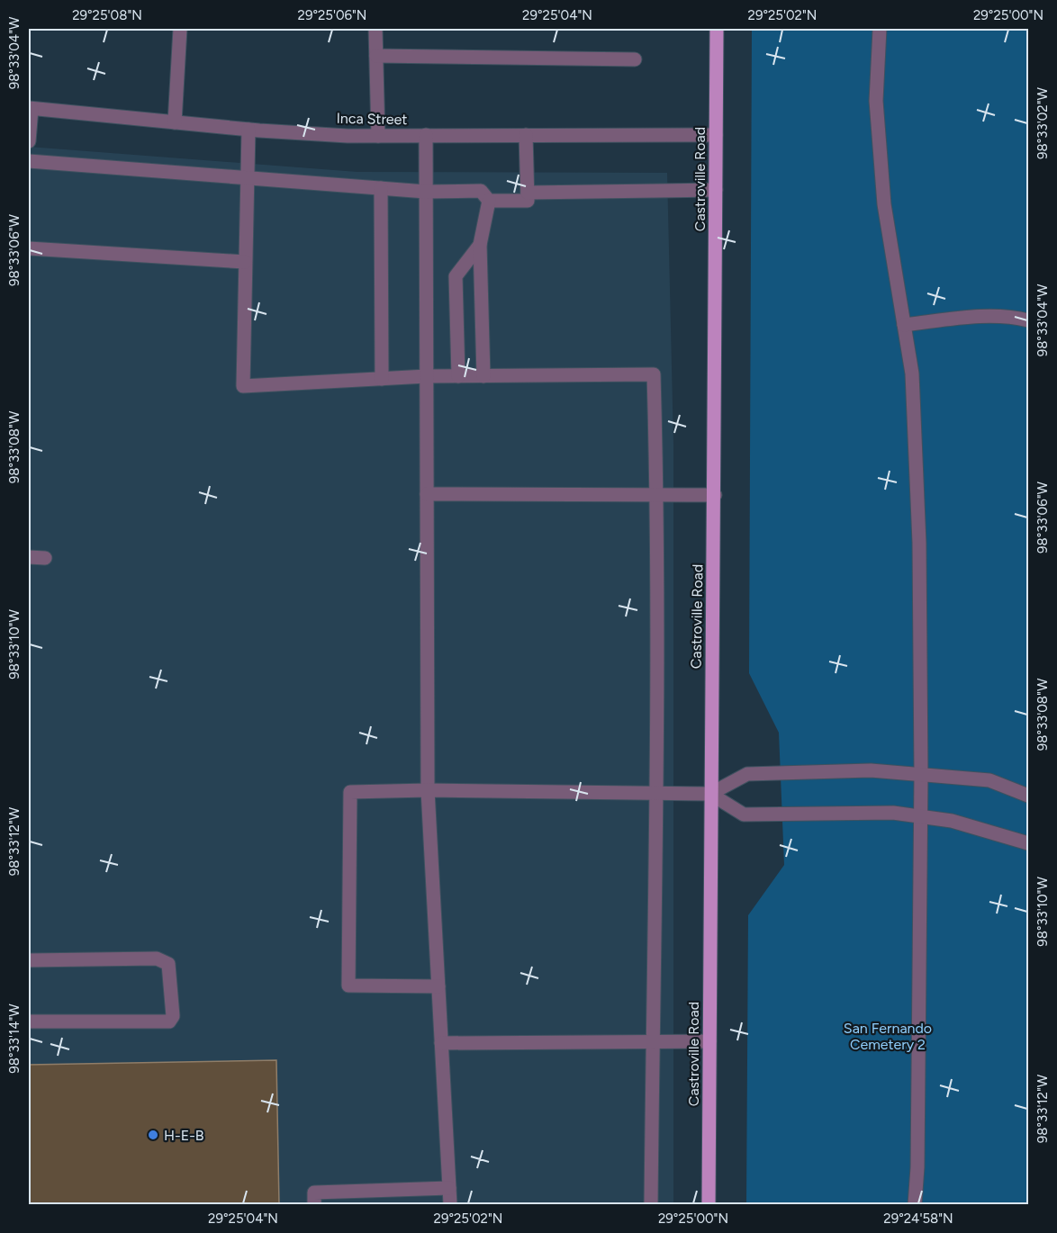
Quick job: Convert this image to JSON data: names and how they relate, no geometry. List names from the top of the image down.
{
  "streets": {
    "main road": ["Castroville Road"],
    "street": ["Inca Street"]
  },
  "crossings": [
    ["Inca Street", "Castroville Road"]
  ],
  "parks": ["San Fernando Cemetery 2"],
  "places": ["H-E-B"],
  "coordinates": [
    "29°25'08\"N",
    "29°25'06\"N",
    "29°25'04\"N",
    "29°25'02\"N",
    "29°25'00\"N",
    "98°33'04\"W",
    "98°33'02\"W",
    "98°33'06\"W",
    "98°33'08\"W",
    "98°33'10\"W",
    "98°33'12\"W",
    "98°33'14\"W",
    "29°24'58\"N"
  ]
}
